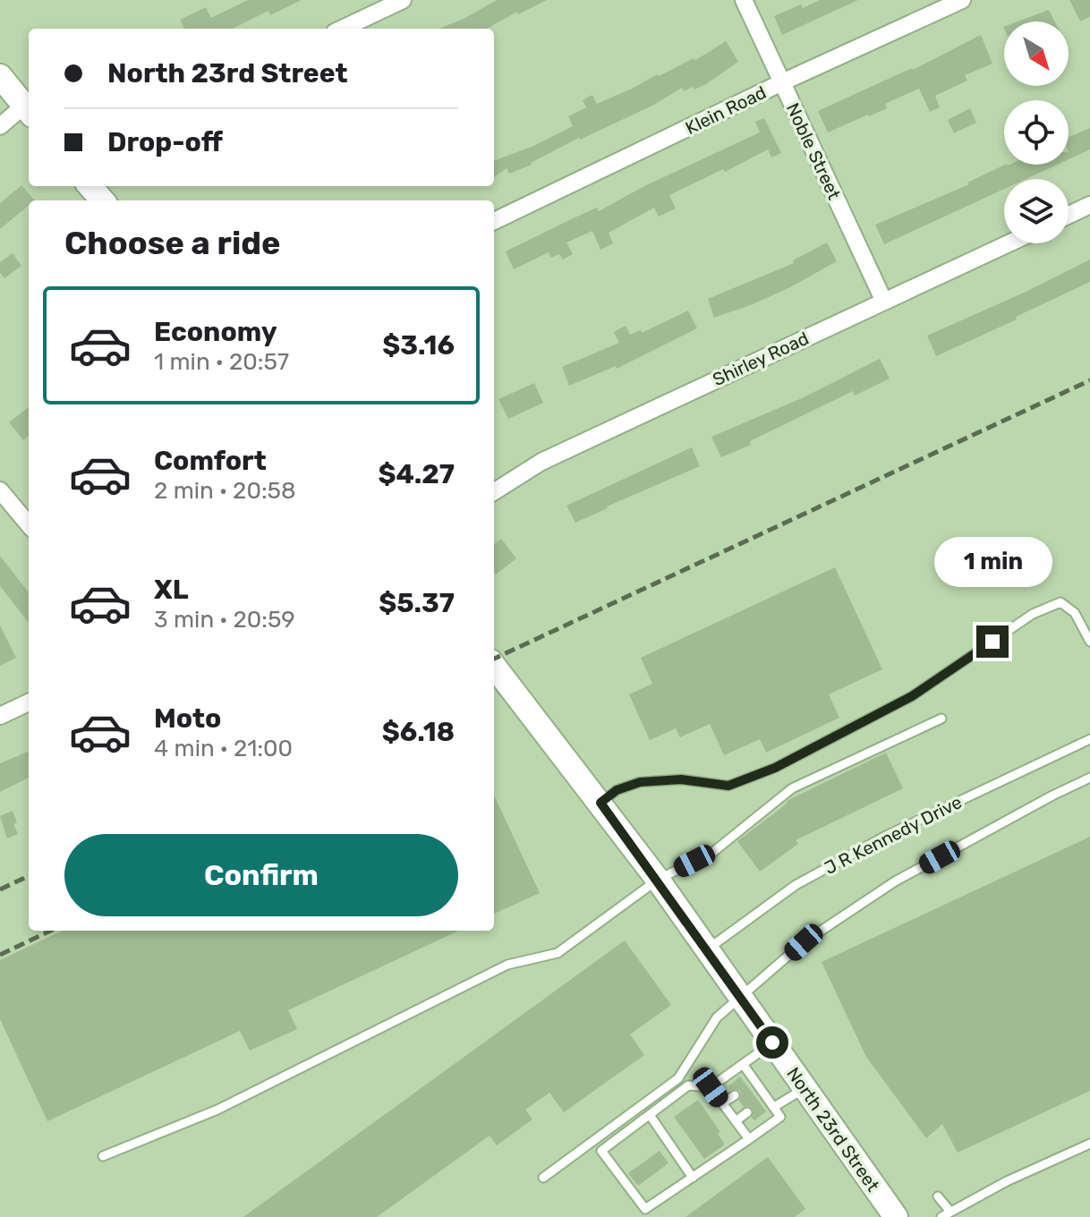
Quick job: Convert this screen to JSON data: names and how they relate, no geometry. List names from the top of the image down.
{
  "streets": {
    "main road": ["North 23rd Street"],
    "street": ["Klein Road", "Noble Street", "Shirley Road"],
    "lane": ["J R Kennedy Drive"]
  },
  "crossings": [
    ["Klein Road", "Noble Street"],
    ["Noble Street", "Shirley Road"],
    ["J R Kennedy Drive", "North 23rd Street"]
  ],
  "north": "bottom right",
  "page": {
    "banner": ["North 23rd Street", "Drop-off"],
    "heading": "Choose a ride",
    "list": [
      {
        "name": "Economy",
        "note": "1 min · 20:57",
        "value": "$3.16"
      },
      {
        "name": "Comfort",
        "note": "2 min · 20:58",
        "value": "$4.27"
      },
      {
        "name": "XL",
        "note": "3 min · 20:59",
        "value": "$5.37"
      },
      {
        "name": "Moto",
        "note": "4 min · 21:00",
        "value": "$6.18"
      }
    ],
    "bubble": "1 min",
    "buttons": "Confirm"
  }
}
